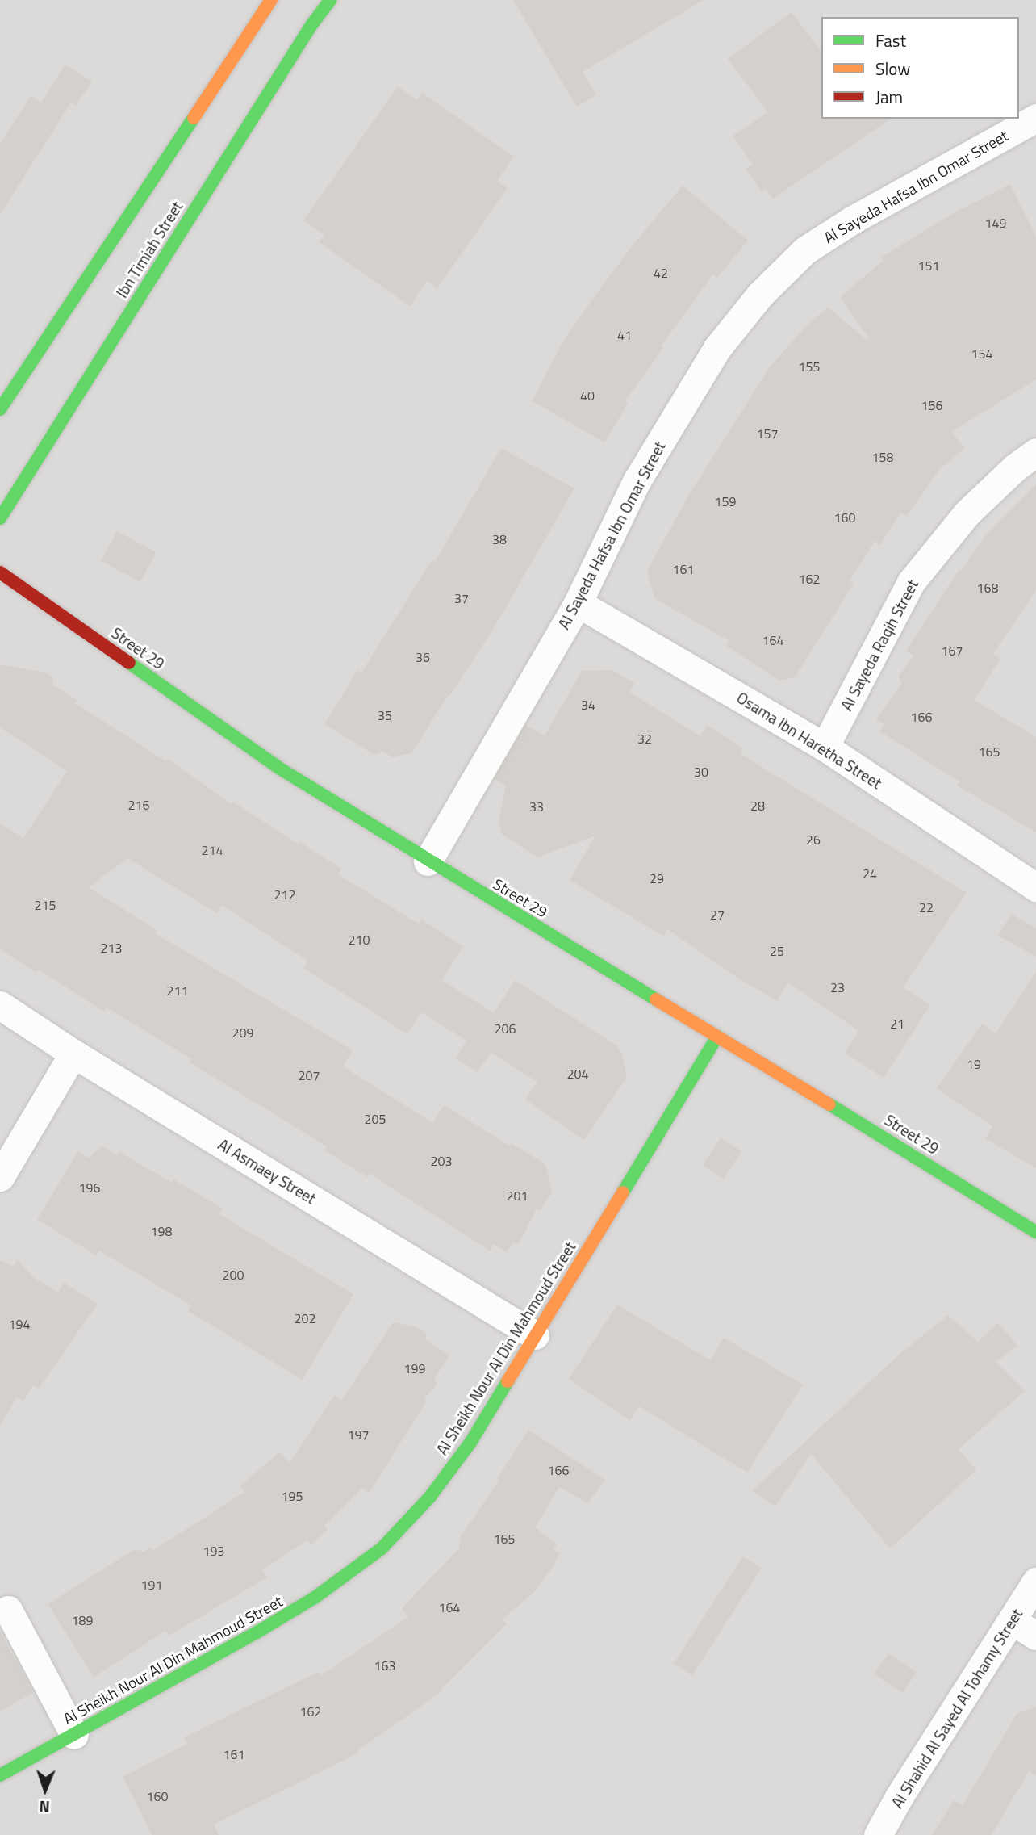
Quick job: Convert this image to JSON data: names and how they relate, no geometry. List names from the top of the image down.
{
  "streets": {
    "street": [
      "Al Sayeda Hafsa Ibn Omar Street",
      "Ibn Timiah Street",
      "Al Sayeda Raqih Street",
      "Street 29",
      "Osama Ibn Haretha Street",
      "Al Asmaey Street",
      "Al Sheikh Nour Al Din Mahmoud Street",
      "Al Shahid Al Sayed Al Tohamy Street"
    ]
  },
  "crossings": [
    ["Al Sayeda Hafsa Ibn Omar Street", "Street 29"],
    ["Al Sayeda Hafsa Ibn Omar Street", "Osama Ibn Haretha Street"],
    ["Al Sayeda Raqih Street", "Osama Ibn Haretha Street"],
    ["Street 29", "Al Sheikh Nour Al Din Mahmoud Street"],
    ["Al Asmaey Street", "Al Sheikh Nour Al Din Mahmoud Street"]
  ],
  "house_numbers": [
    "149",
    "151",
    "42",
    "41",
    "154",
    "155",
    "40",
    "156",
    "157",
    "158",
    "159",
    "160",
    "38",
    "161",
    "162",
    "168",
    "37",
    "164",
    "167",
    "36",
    "34",
    "35",
    "166",
    "32",
    "165",
    "30",
    "216",
    "28",
    "33",
    "26",
    "214",
    "24",
    "29",
    "212",
    "215",
    "22",
    "27",
    "210",
    "213",
    "25",
    "23",
    "211",
    "21",
    "206",
    "209",
    "19",
    "204",
    "207",
    "205",
    "203",
    "196",
    "201",
    "198",
    "200",
    "202",
    "194",
    "199",
    "197",
    "166",
    "195",
    "165",
    "193",
    "191",
    "164",
    "189",
    "163",
    "162",
    "161",
    "160"
  ],
  "legend": ["Fast", "Slow", "Jam"],
  "north": "bottom"
}
